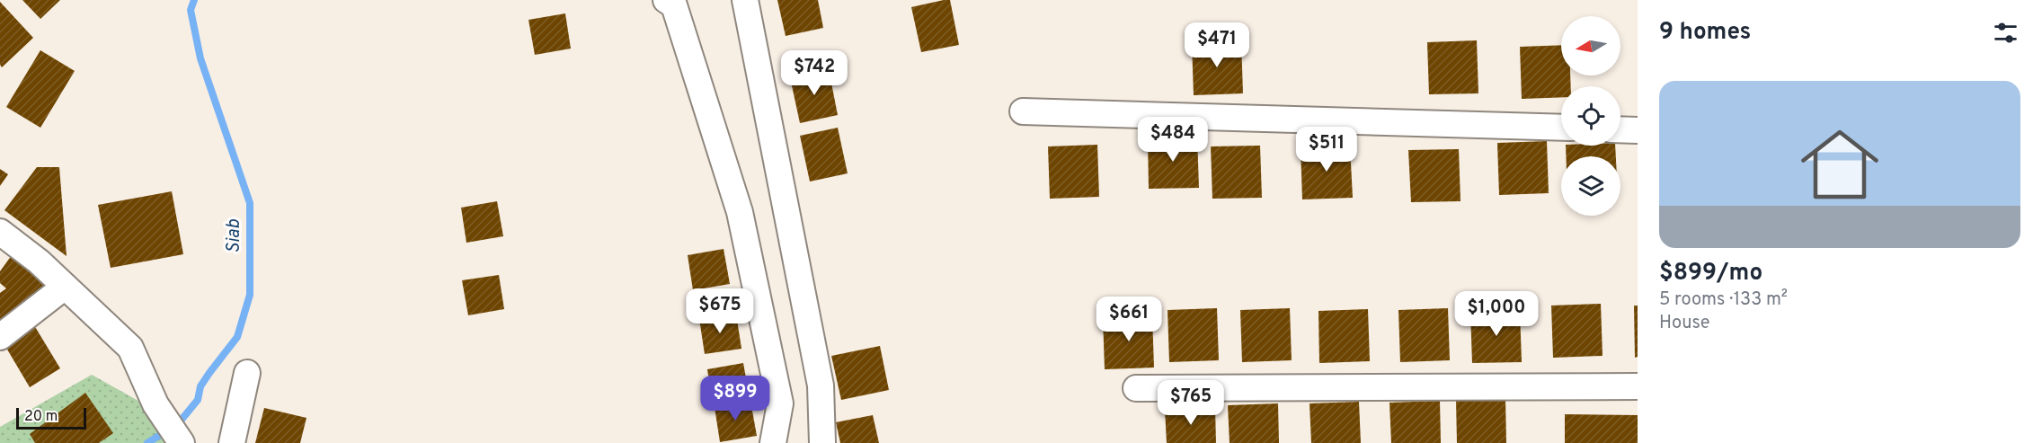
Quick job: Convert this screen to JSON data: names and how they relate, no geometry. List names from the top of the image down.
{
  "water": ["Siab"],
  "scale_bar": "20 m",
  "north": "left",
  "page": {
    "heading": "9 homes",
    "price": [
      "$471",
      "$742",
      "$484",
      "$511",
      "$675",
      "$1,000",
      "$661",
      "$899",
      "$765"
    ],
    "list": [
      {
        "name": "$899/mo",
        "note": "5 rooms · 133 m² · House"
      }
    ],
    "scale": "20 m"
  }
}
